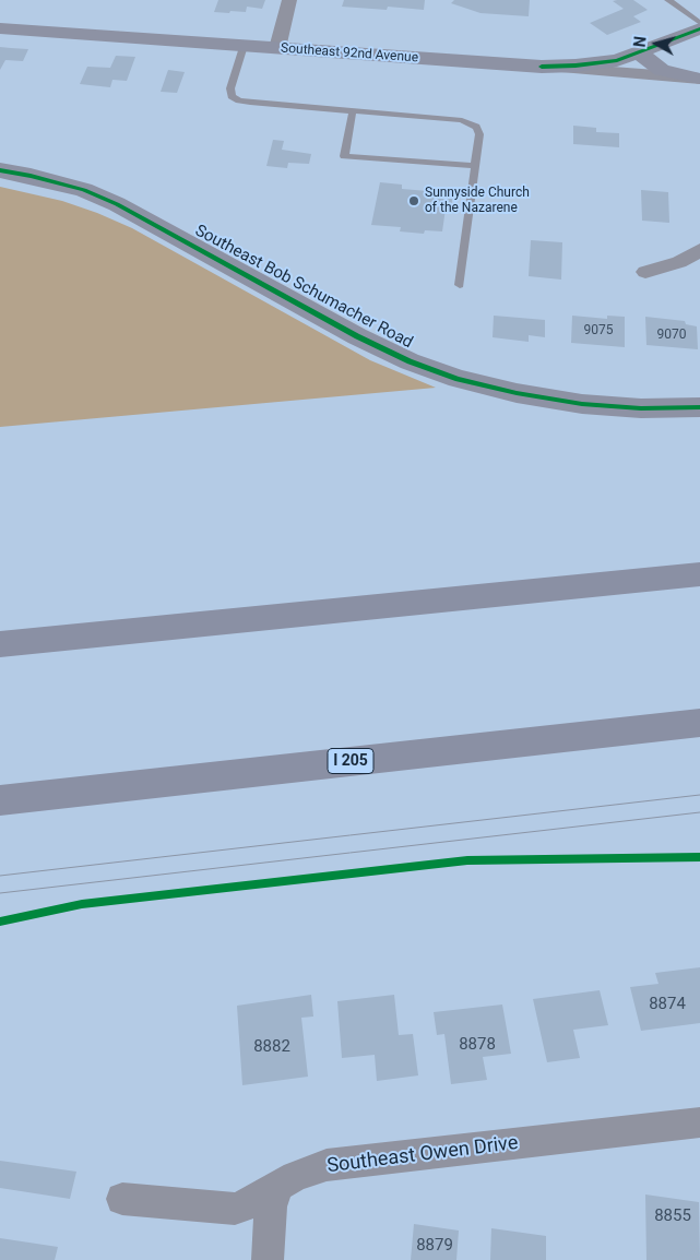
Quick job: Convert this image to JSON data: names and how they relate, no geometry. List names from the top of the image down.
{
  "streets": {
    "highway": ["I 205"],
    "street": ["Southeast 92nd Avenue", "Southeast Bob Schumacher Road", "Southeast Owen Drive"]
  },
  "places": ["Sunnyside Church of the Nazarene"],
  "house_numbers": [
    "9075",
    "9070",
    "8874",
    "8878",
    "8882",
    "8855",
    "8879"
  ],
  "north": "left"
}
